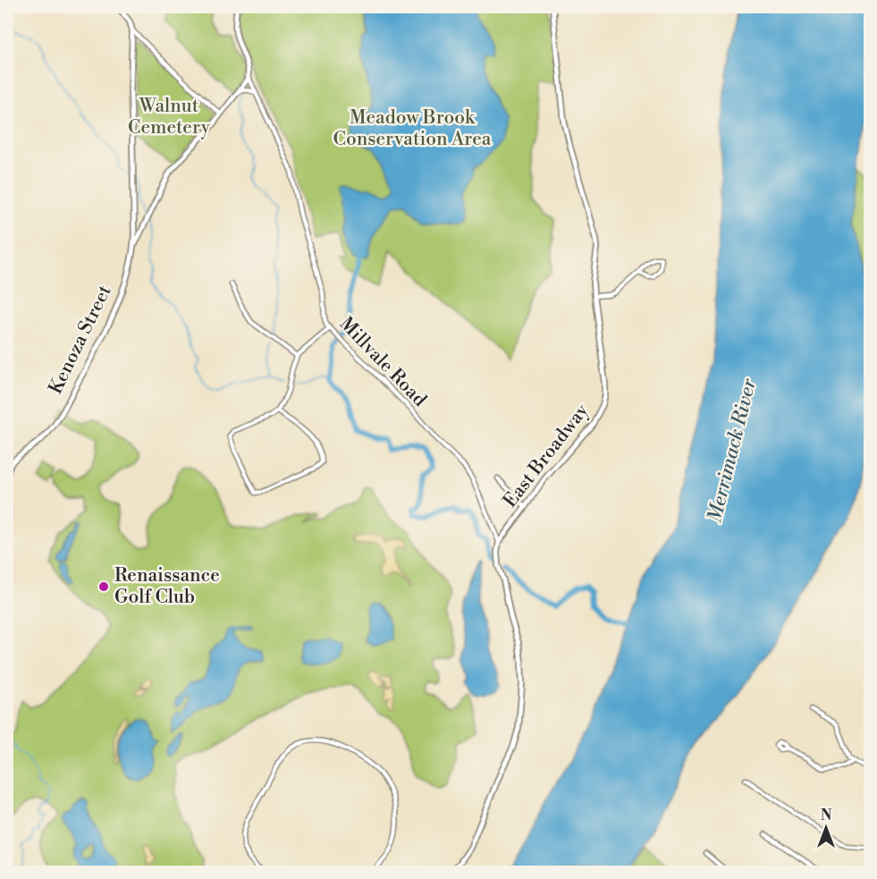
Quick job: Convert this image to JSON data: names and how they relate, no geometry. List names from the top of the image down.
{
  "streets": {
    "street": ["Kenoza Street", "Millvale Road", "East Broadway"]
  },
  "crossings": [
    ["Millvale Road", "East Broadway"]
  ],
  "water": ["Merrimack River"],
  "parks": ["Walnut Cemetery", "Meadow Brook Conservation Area"],
  "places": ["Renaissance Golf Club"],
  "north": "top"
}
